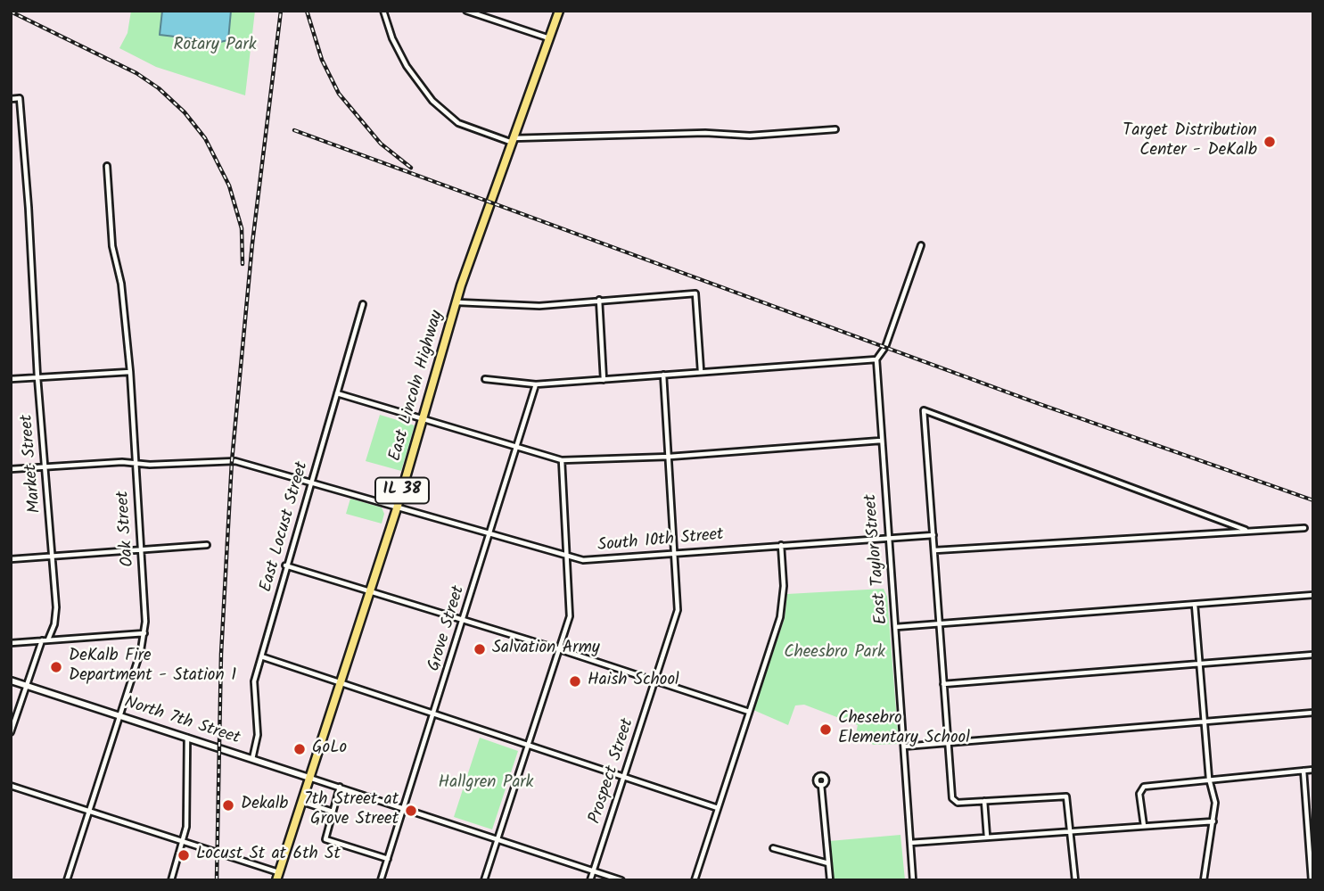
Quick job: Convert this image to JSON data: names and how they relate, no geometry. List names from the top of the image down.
{
  "streets": {
    "main road": ["East Lincoln Highway", "IL 38"],
    "street": [
      "Market Street",
      "East Locust Street",
      "Oak Street",
      "South 10th Street",
      "East Taylor Street",
      "Grove Street",
      "North 7th Street",
      "Prospect Street"
    ]
  },
  "crossings": [
    ["East Lincoln Highway", "South 10th Street"],
    ["East Lincoln Highway", "North 7th Street"],
    ["Market Street", "South 10th Street"],
    ["East Locust Street", "South 10th Street"],
    ["East Locust Street", "North 7th Street"],
    ["Oak Street", "South 10th Street"],
    ["Oak Street", "North 7th Street"],
    ["South 10th Street", "East Taylor Street"],
    ["South 10th Street", "Grove Street"],
    ["South 10th Street", "Prospect Street"]
  ],
  "parks": ["Rotary Park", "Cheesbro Park", "Hallgren Park"],
  "places": [
    "Target Distribution Center - DeKalb",
    "Salvation Army",
    "DeKalb Fire Department - Station 1",
    "Haish School",
    "Chesebro Elementary School",
    "GoLo",
    "Dekalb",
    "7th Street at Grove Street",
    "Locust St at 6th St"
  ]
}
